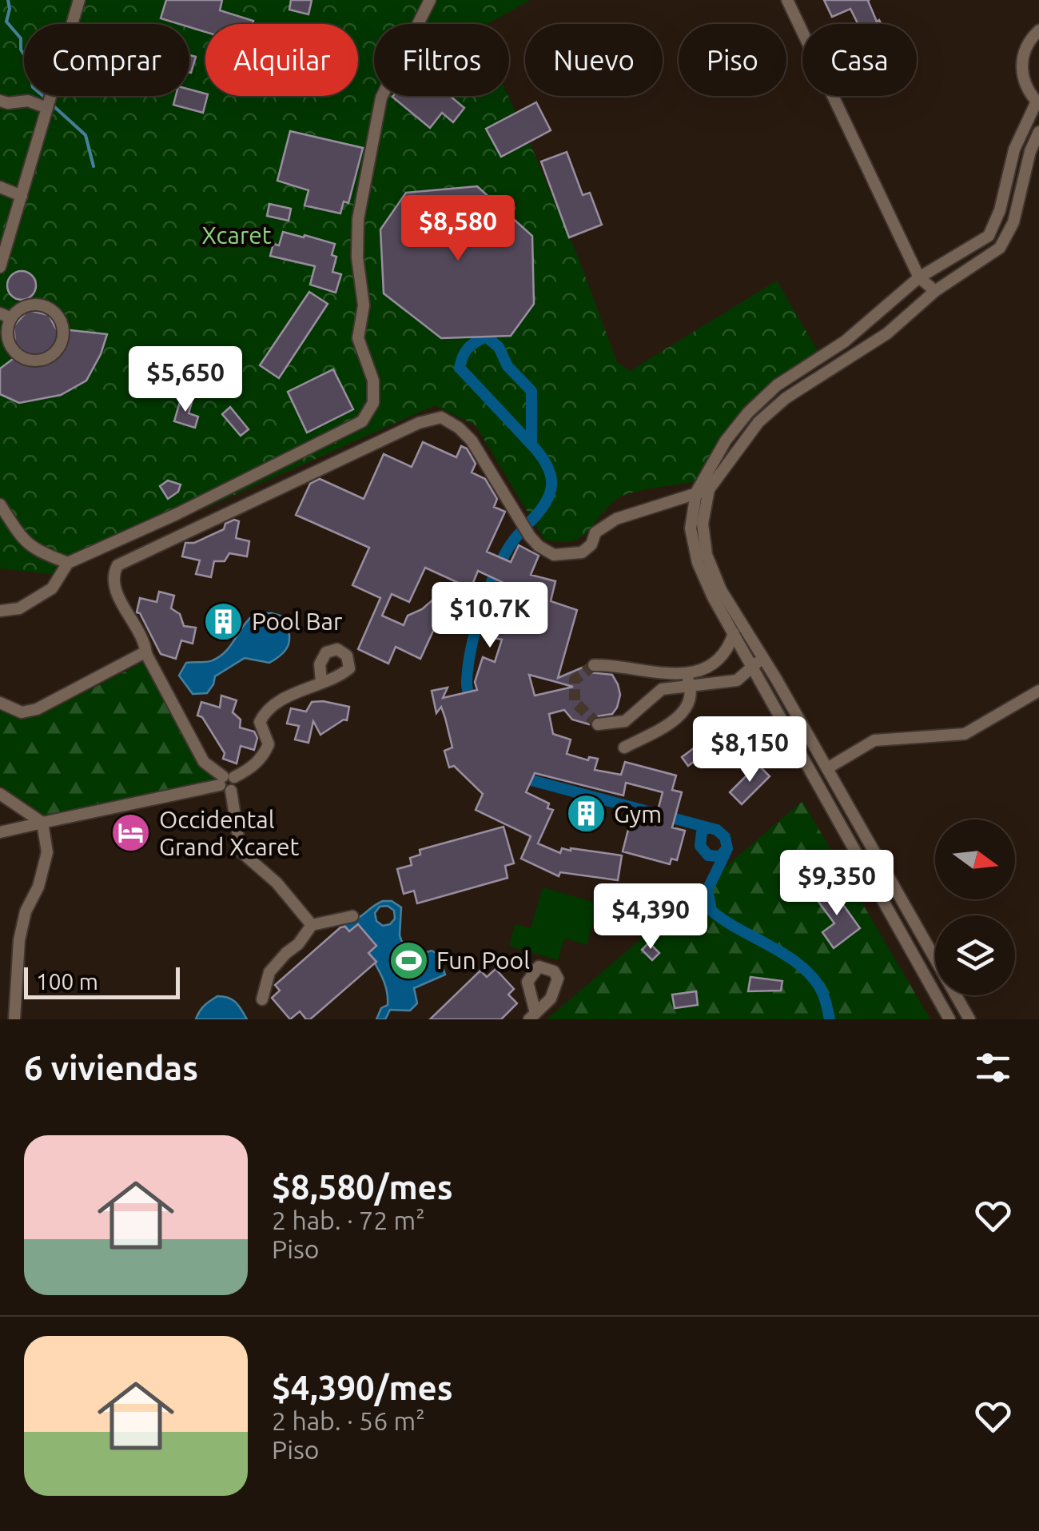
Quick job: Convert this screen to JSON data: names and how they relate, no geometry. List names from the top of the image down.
{
  "parks": ["Xcaret"],
  "places": {
    "building": ["Pool Bar", "Gym"],
    "hotel": ["Occidental Grand Xcaret"],
    "sports": ["Fun Pool"]
  },
  "scale_bar": "100 m",
  "north": "right",
  "page": {
    "chip": [
      "Comprar",
      "Alquilar",
      "Filtros",
      "Nuevo",
      "Piso",
      "Casa"
    ],
    "price": [
      "$8,580",
      "$5,650",
      "$10.7K",
      "$8,150",
      "$9,350",
      "$4,390"
    ],
    "scale": "100 m",
    "heading": "6 viviendas",
    "list": [
      {
        "name": "$8,580/mes",
        "note": "2 hab. · 72 m² · Piso"
      },
      {
        "name": "$4,390/mes",
        "note": "2 hab. · 56 m² · Piso"
      }
    ]
  }
}
